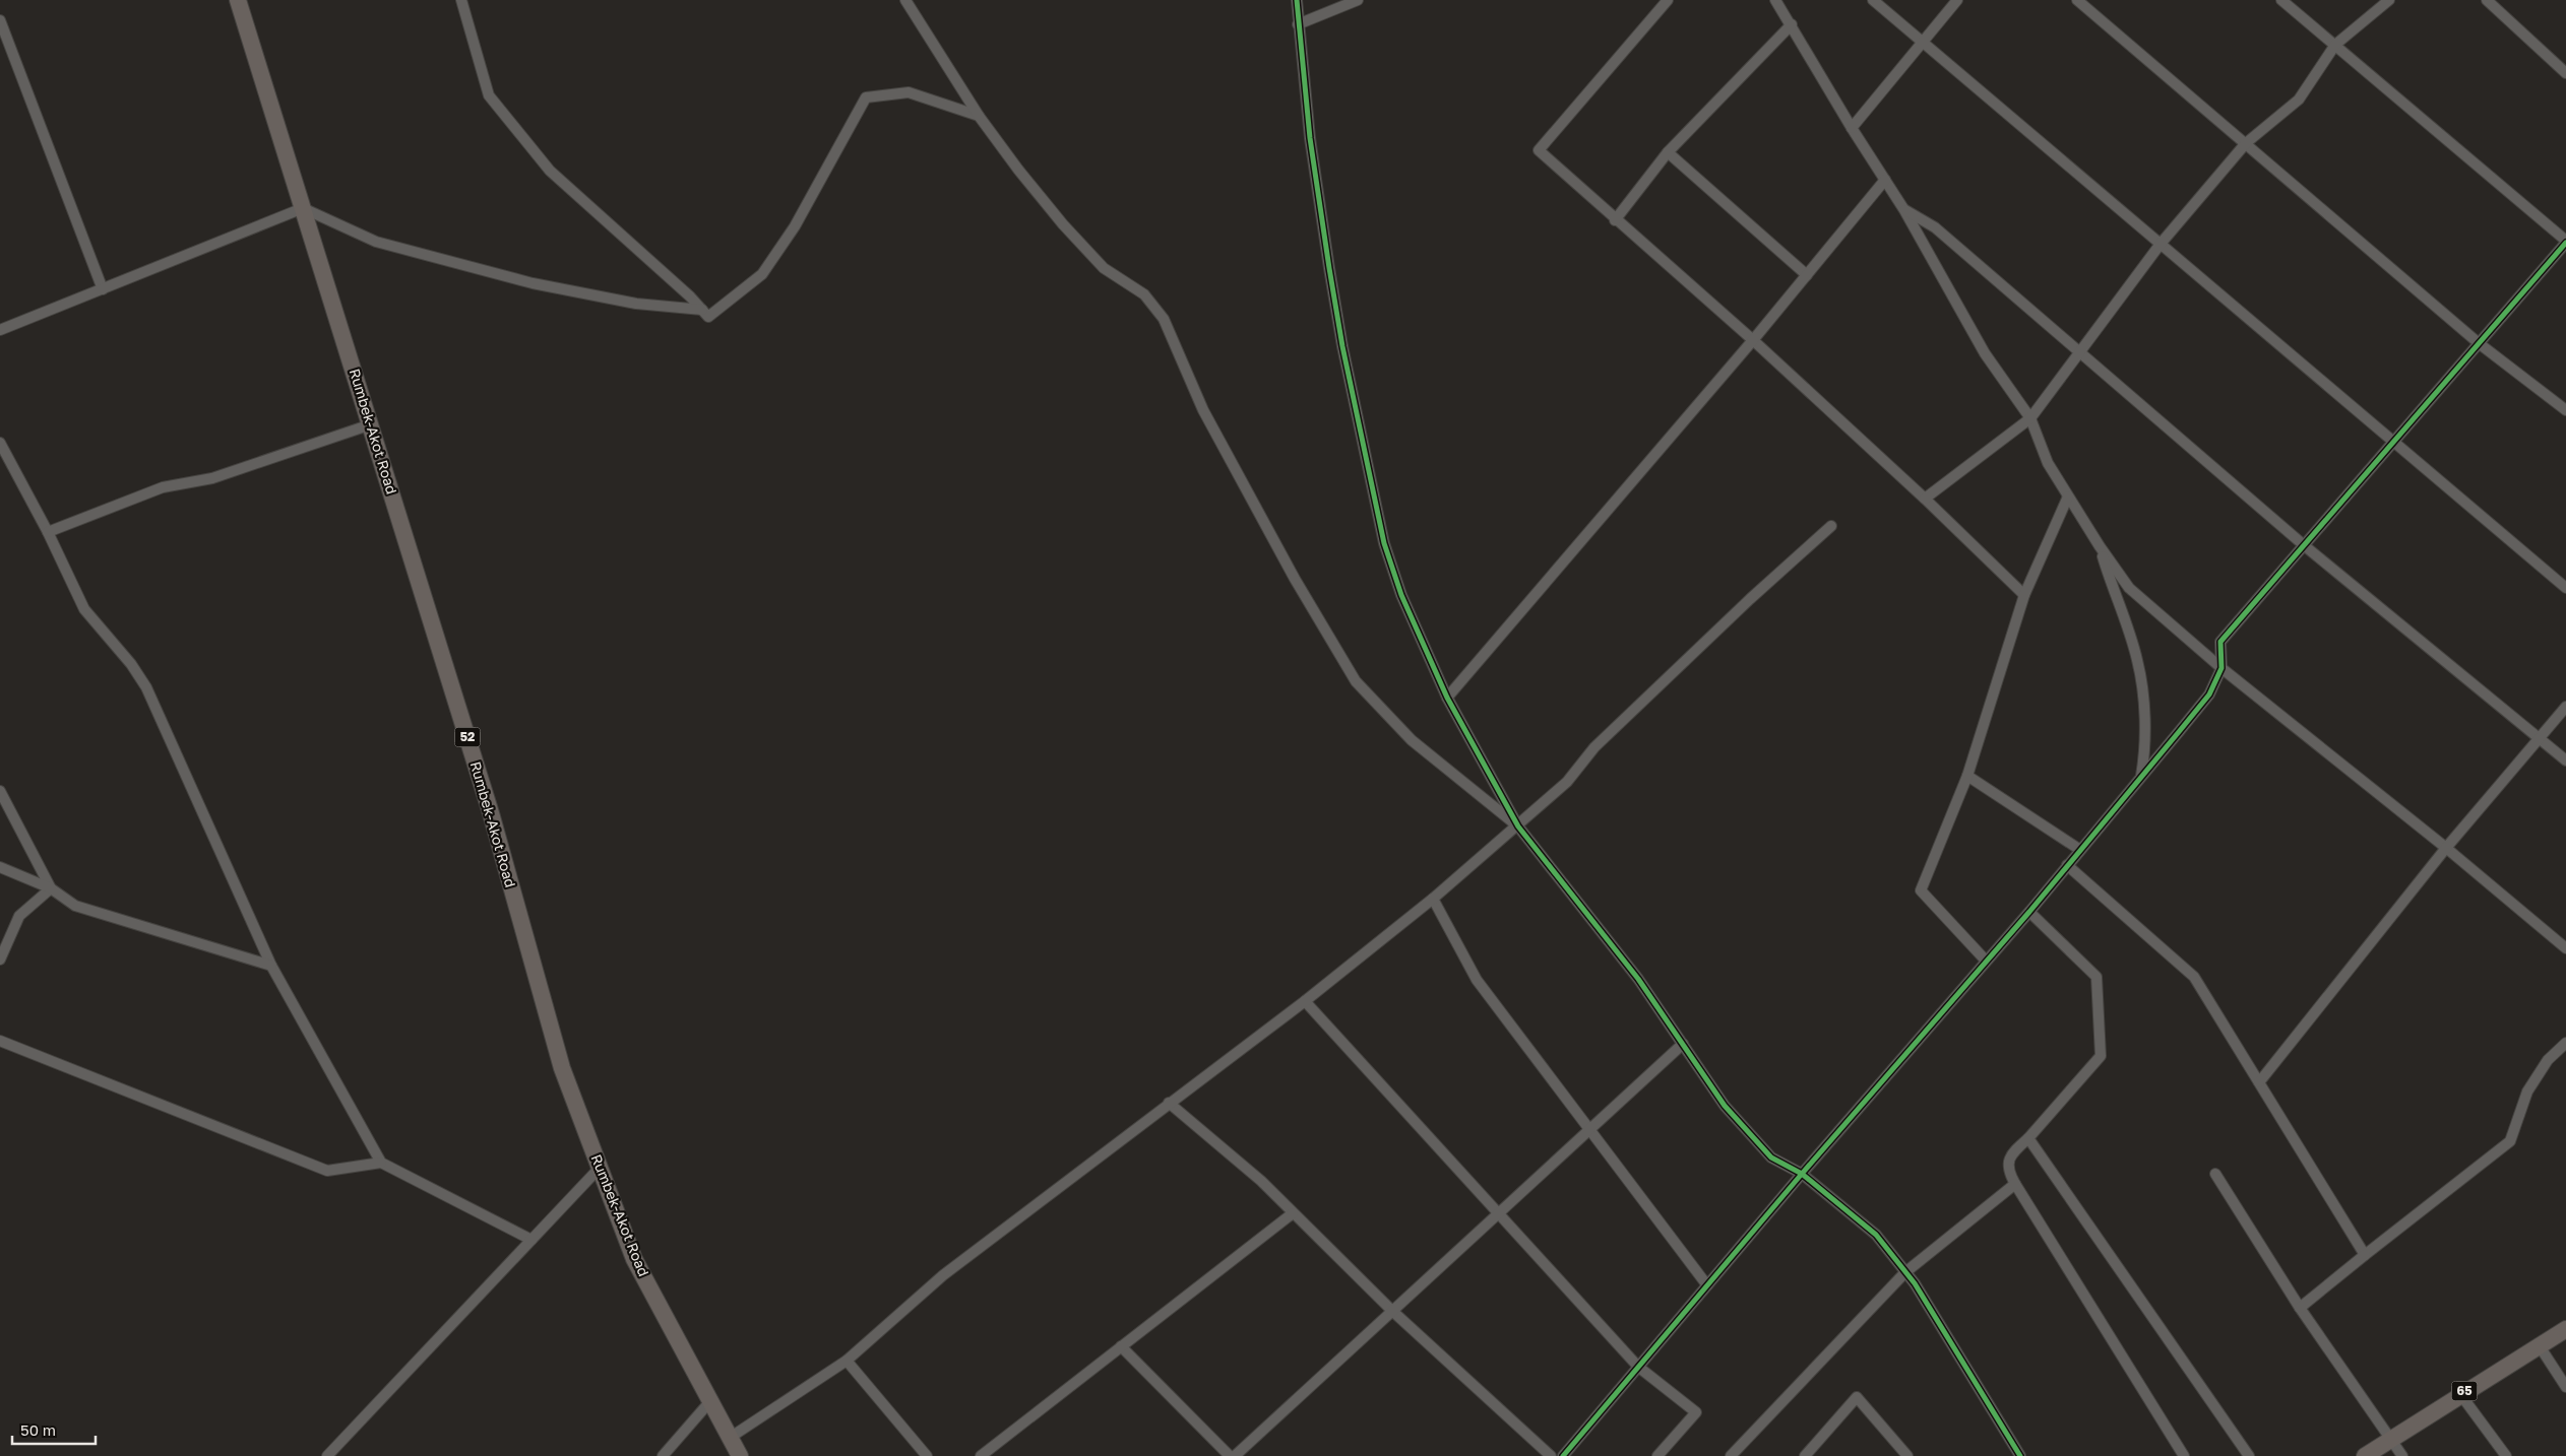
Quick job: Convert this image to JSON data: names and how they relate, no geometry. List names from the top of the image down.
{
  "streets": {
    "main road": ["Rumbek-Akot Road", "52", "65"]
  },
  "scale_bar": "50 m"
}
